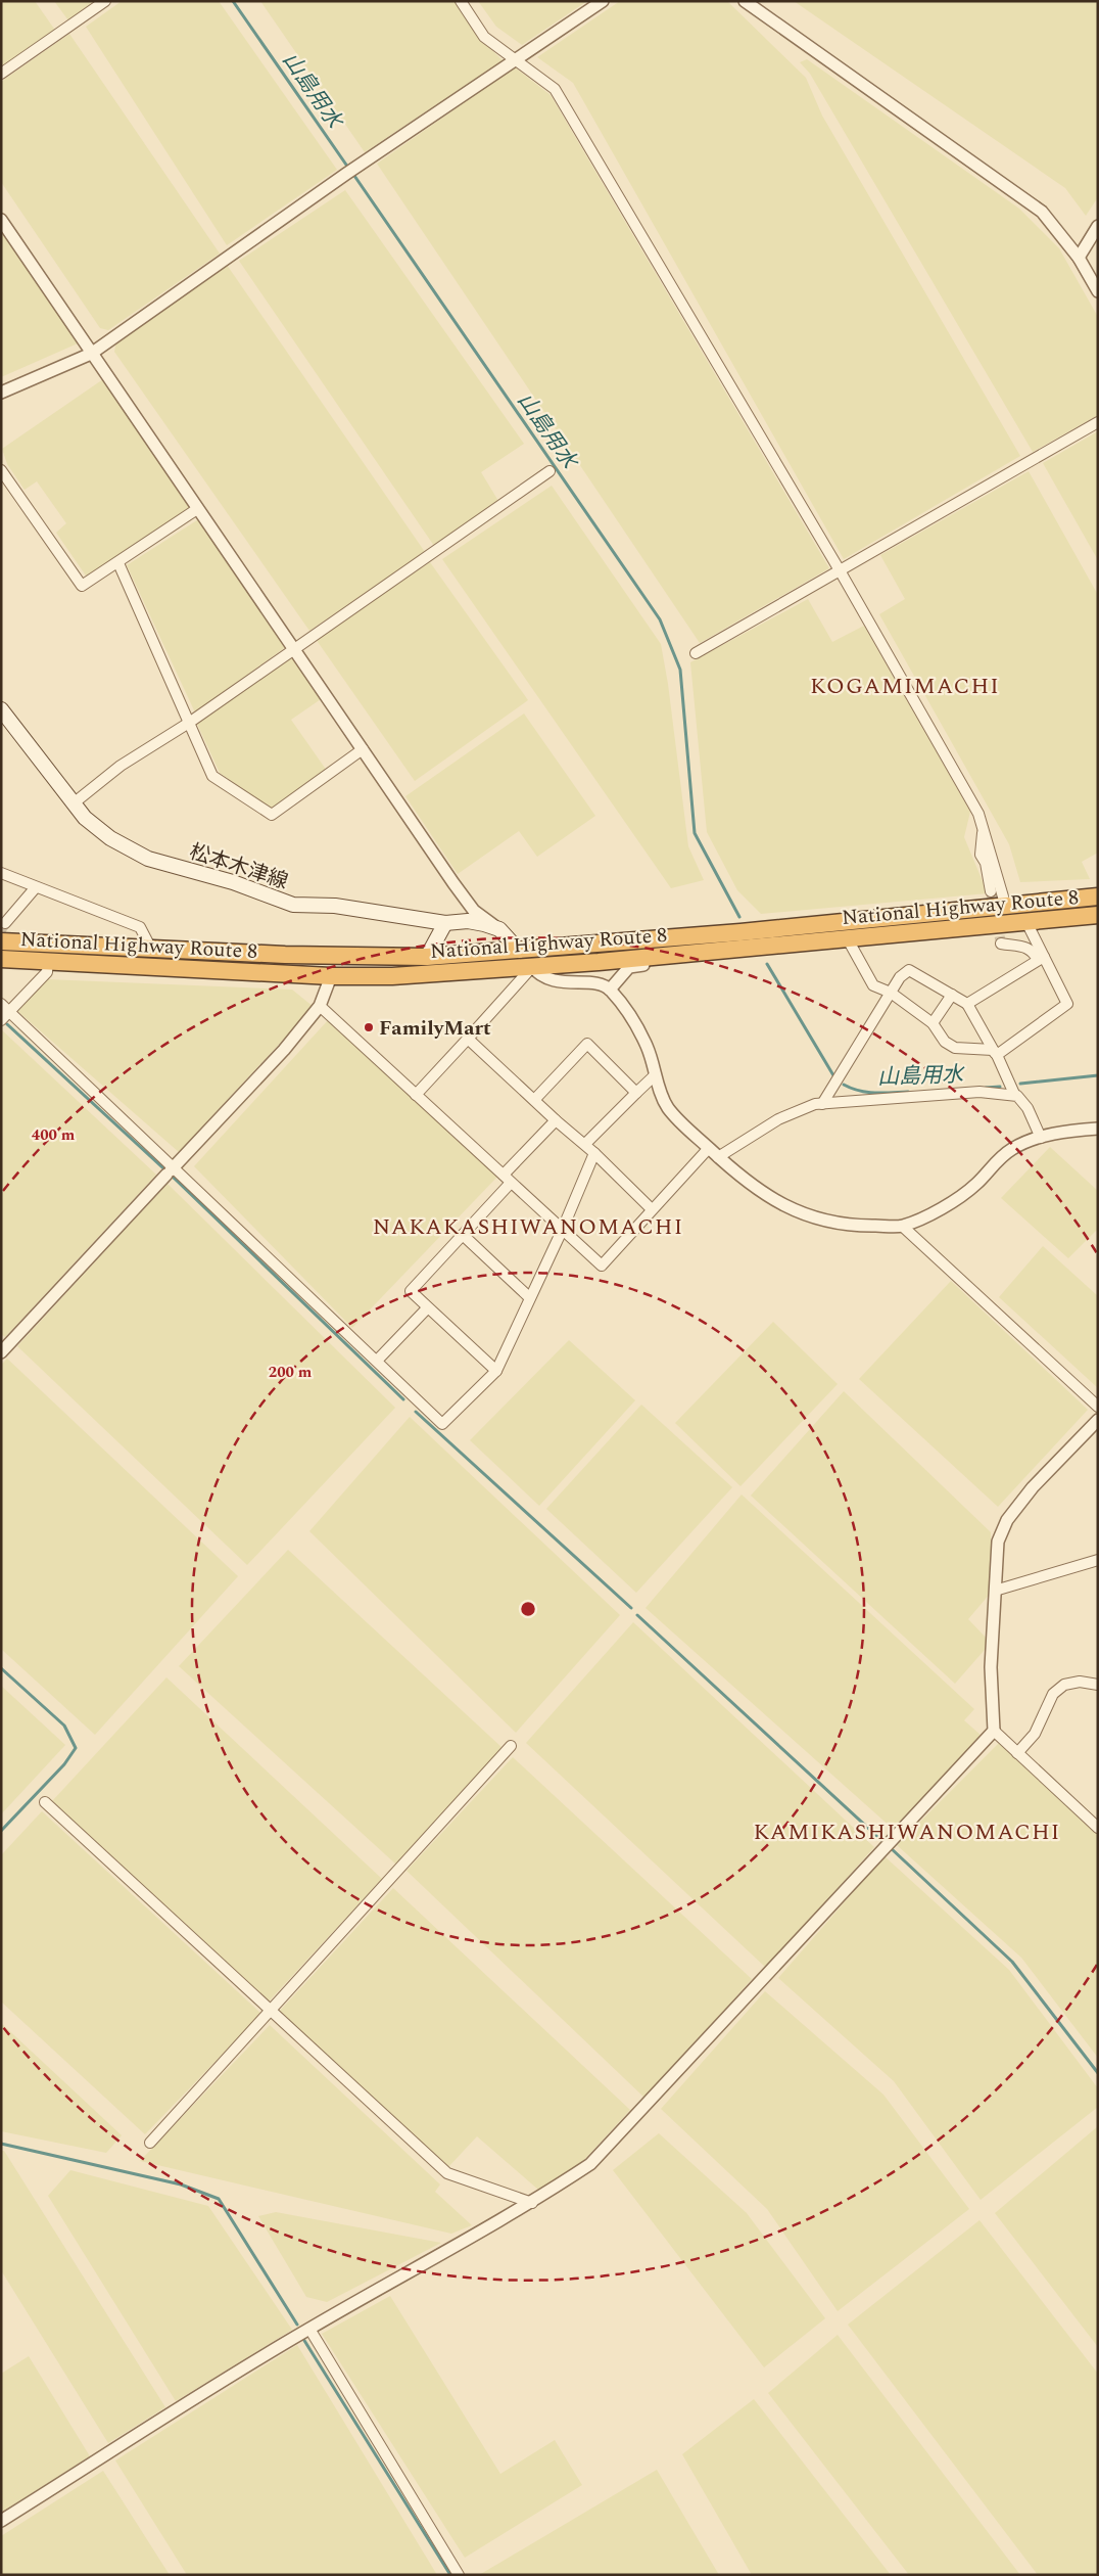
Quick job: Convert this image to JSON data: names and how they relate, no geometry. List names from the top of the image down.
{
  "streets": {
    "highway": ["National Highway Route 8"],
    "main road": ["松本木津線"]
  },
  "districts": ["KOGAMIMACHI", "NAKAKASHIWANOMACHI", "KAMIKASHIWANOMACHI"],
  "water": ["山島用水"],
  "places": ["FamilyMart"],
  "rings": ["400 m", "200 m"]
}
